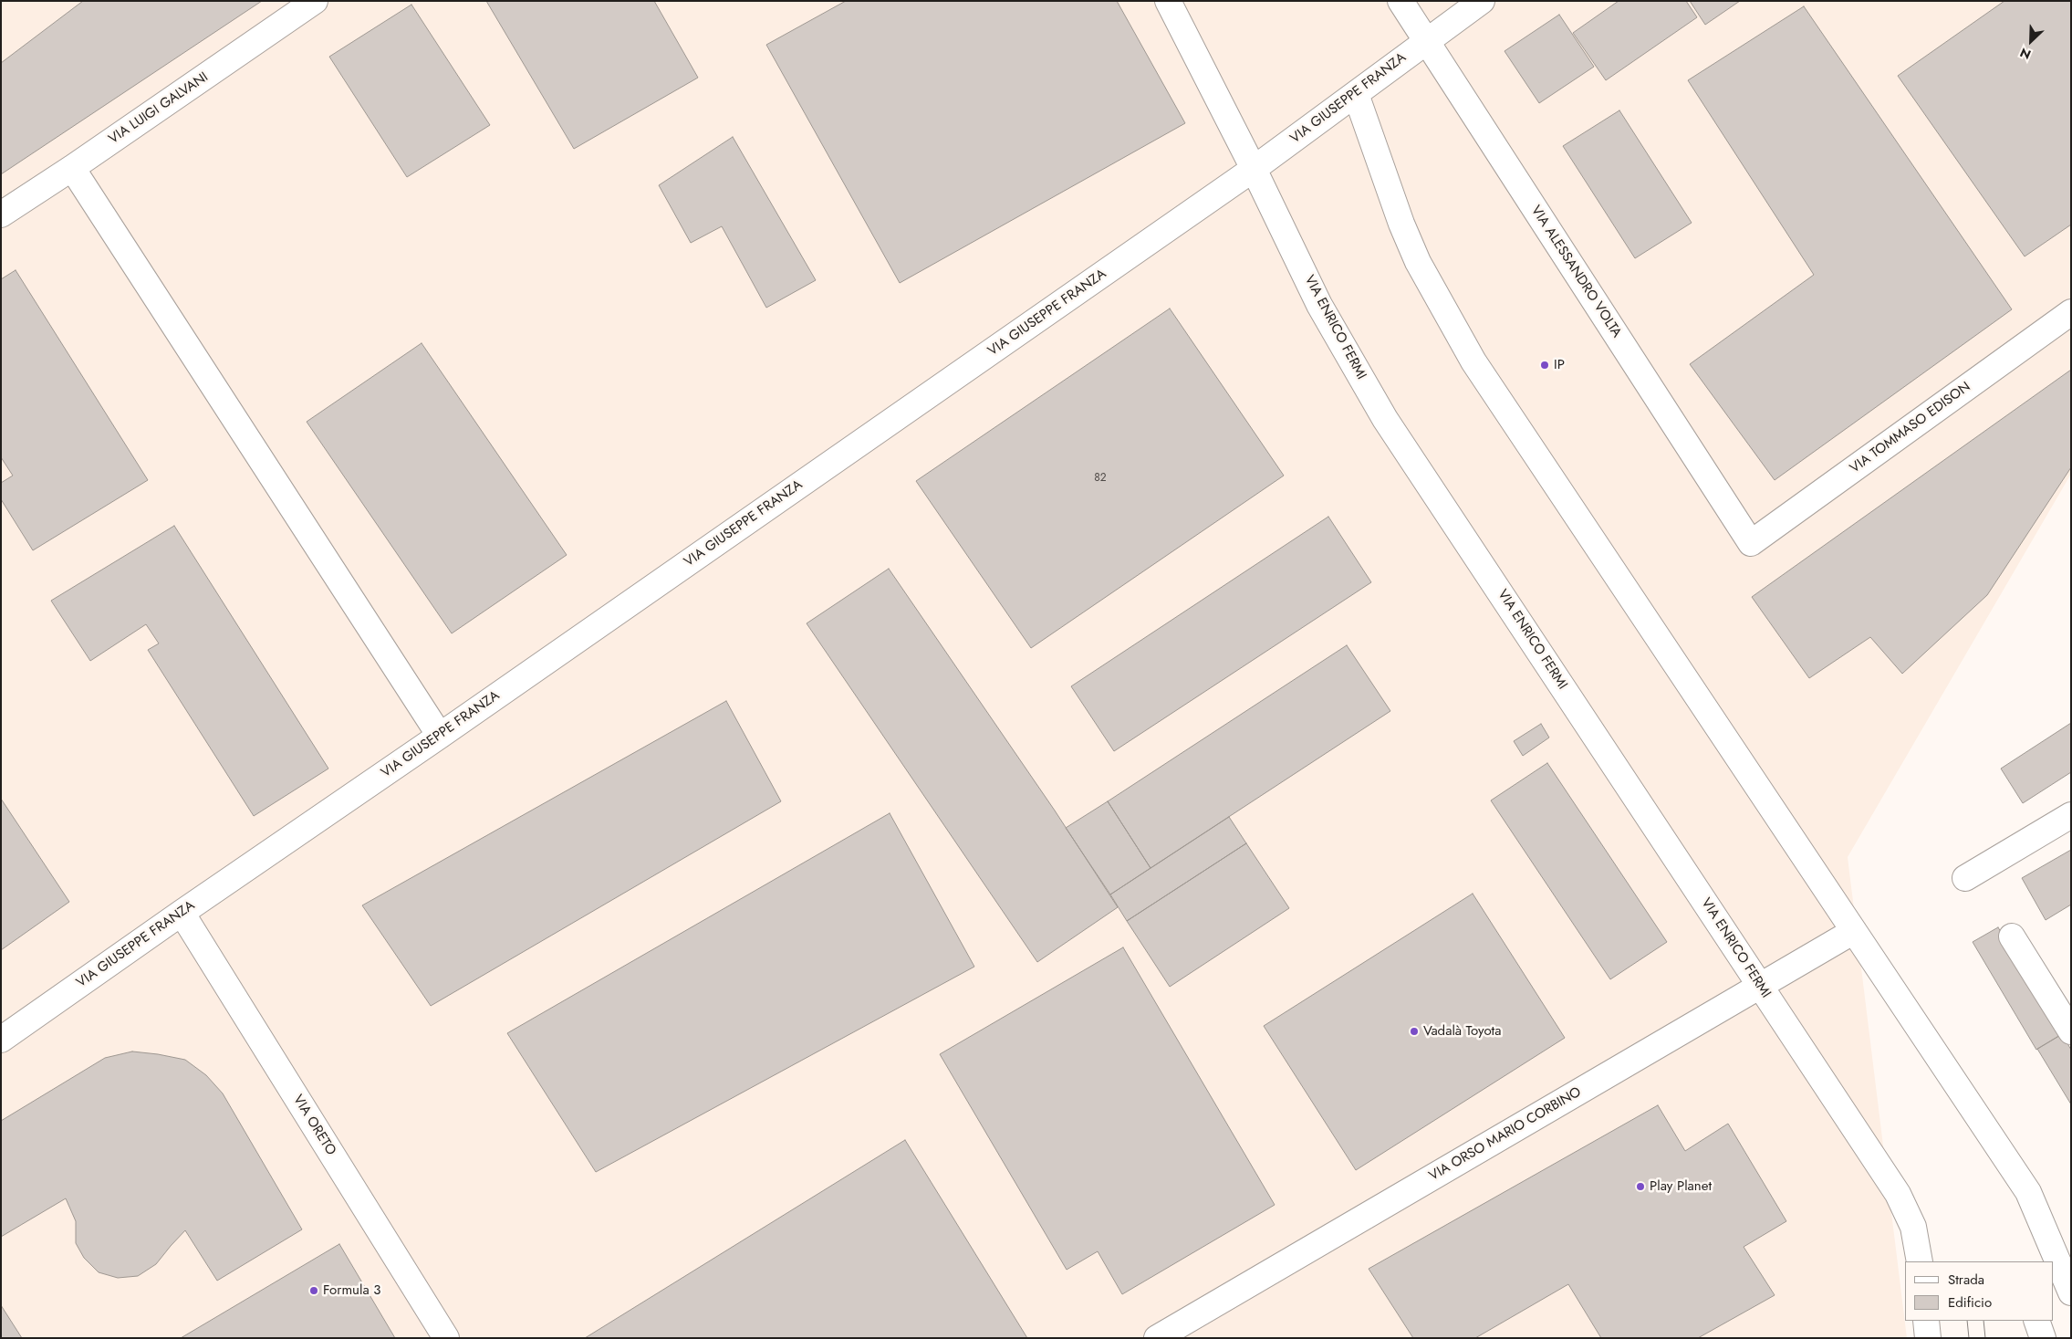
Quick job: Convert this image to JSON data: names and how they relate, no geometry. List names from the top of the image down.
{
  "streets": {
    "street": [
      "VIA GIUSEPPE FRANZA",
      "VIA LUIGI GALVANI",
      "VIA ALESSANDRO VOLTA",
      "VIA ENRICO FERMI",
      "VIA TOMMASO EDISON",
      "VIA ORETO",
      "VIA ORSO MARIO CORBINO"
    ]
  },
  "crossings": [
    ["VIA GIUSEPPE FRANZA", "VIA ALESSANDRO VOLTA"],
    ["VIA GIUSEPPE FRANZA", "VIA ENRICO FERMI"],
    ["VIA GIUSEPPE FRANZA", "VIA ORETO"],
    ["VIA ALESSANDRO VOLTA", "VIA TOMMASO EDISON"],
    ["VIA ENRICO FERMI", "VIA ORSO MARIO CORBINO"]
  ],
  "places": [
    "IP",
    "Vadalà Toyota",
    "Play Planet",
    "Formula 3"
  ],
  "house_numbers": ["82"],
  "legend": ["Strada", "Edificio"],
  "north": "bottom left"
}
